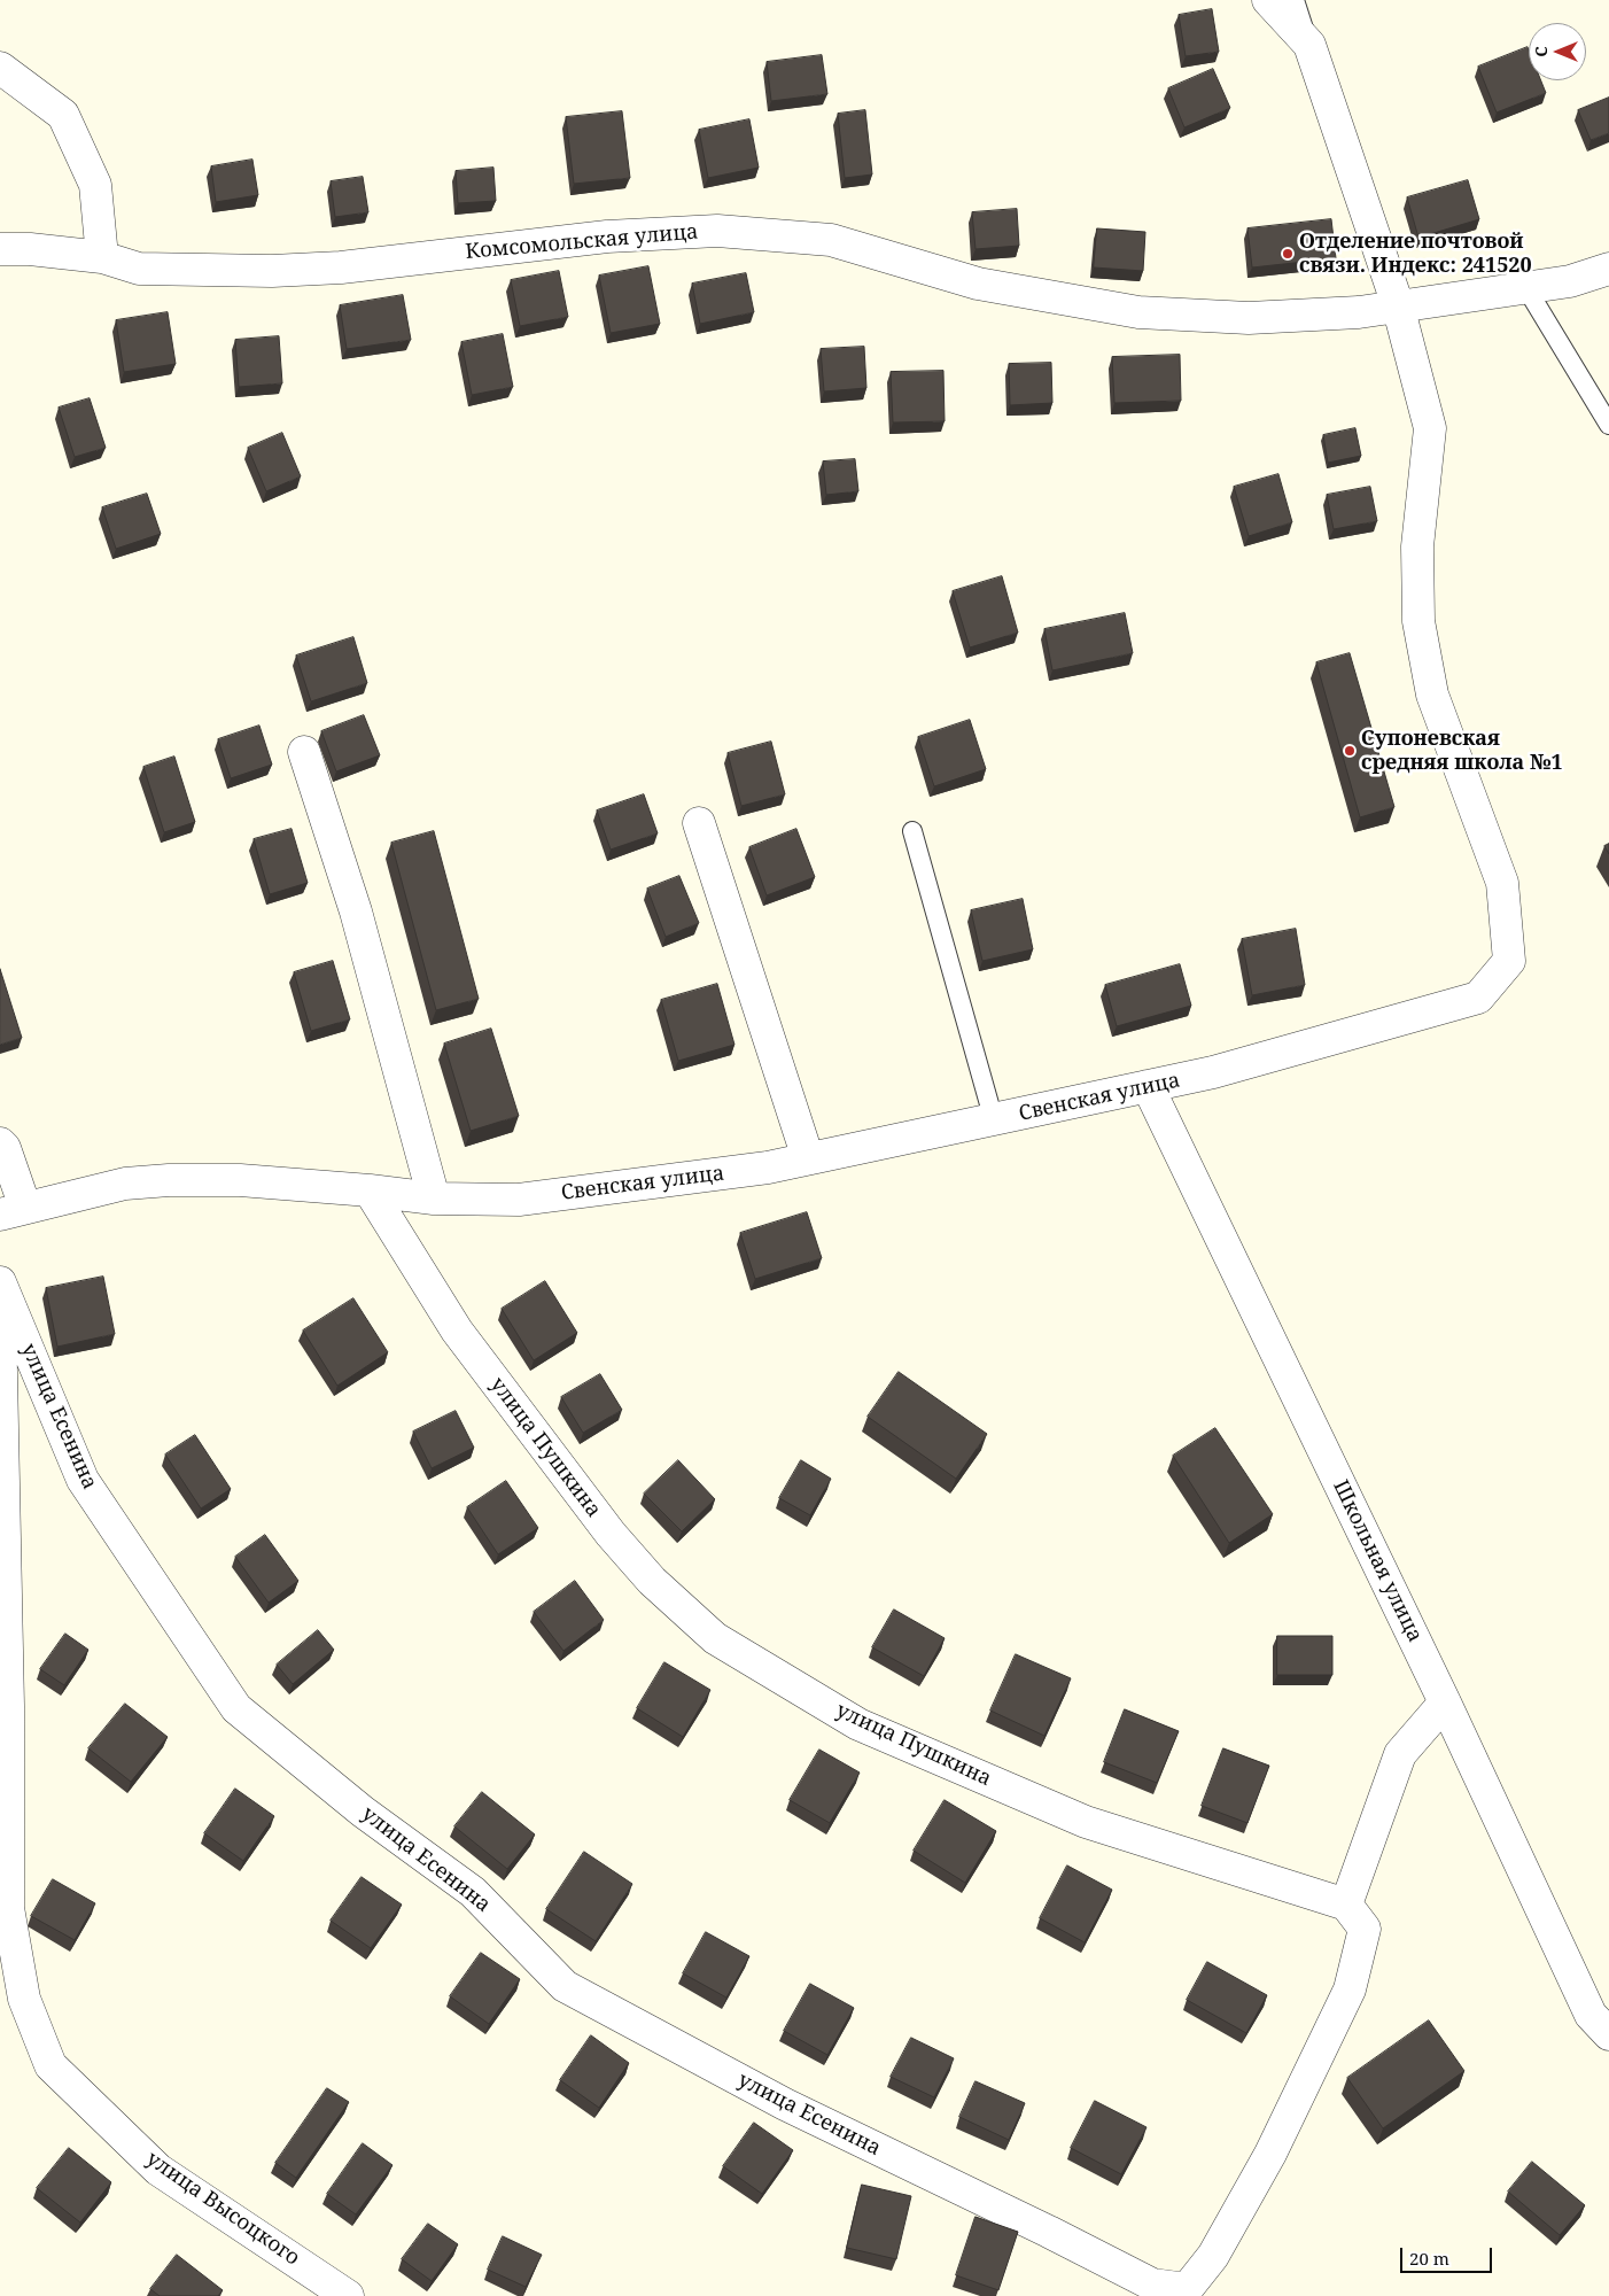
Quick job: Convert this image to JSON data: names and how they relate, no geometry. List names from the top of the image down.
{
  "streets": {
    "street": [
      "Комсомольская улица",
      "Свенская улица",
      "улица Есенина",
      "улица Пушкина",
      "Школьная улица",
      "улица Высоцкого"
    ]
  },
  "crossings": [
    ["Комсомольская улица", "Свенская улица"],
    ["Свенская улица", "улица Пушкина"],
    ["Свенская улица", "Школьная улица"],
    ["улица Есенина", "улица Пушкина"]
  ],
  "places": ["Отделение почтовой связи. Индекс: 241520", "Супоневская средняя школа №1"],
  "scale_bar": "20 m",
  "north": "left"
}
